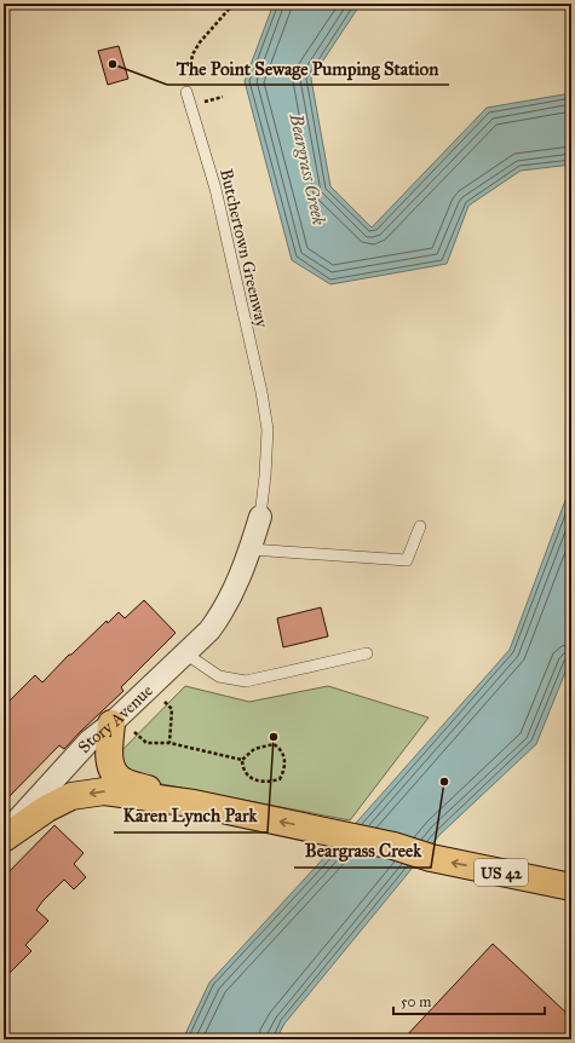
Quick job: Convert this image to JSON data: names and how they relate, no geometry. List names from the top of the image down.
{
  "streets": {
    "main road": ["US 42"],
    "street": ["Story Avenue"],
    "lane": ["Butchertown Greenway"]
  },
  "crossings": [
    ["Butchertown Greenway", "Story Avenue"],
    ["Story Avenue", "US 42"]
  ],
  "water": ["Beargrass Creek"],
  "places": ["The Point Sewage Pumping Station", "Karen Lynch Park", "Beargrass Creek"],
  "scale_bar": "50 m"
}
